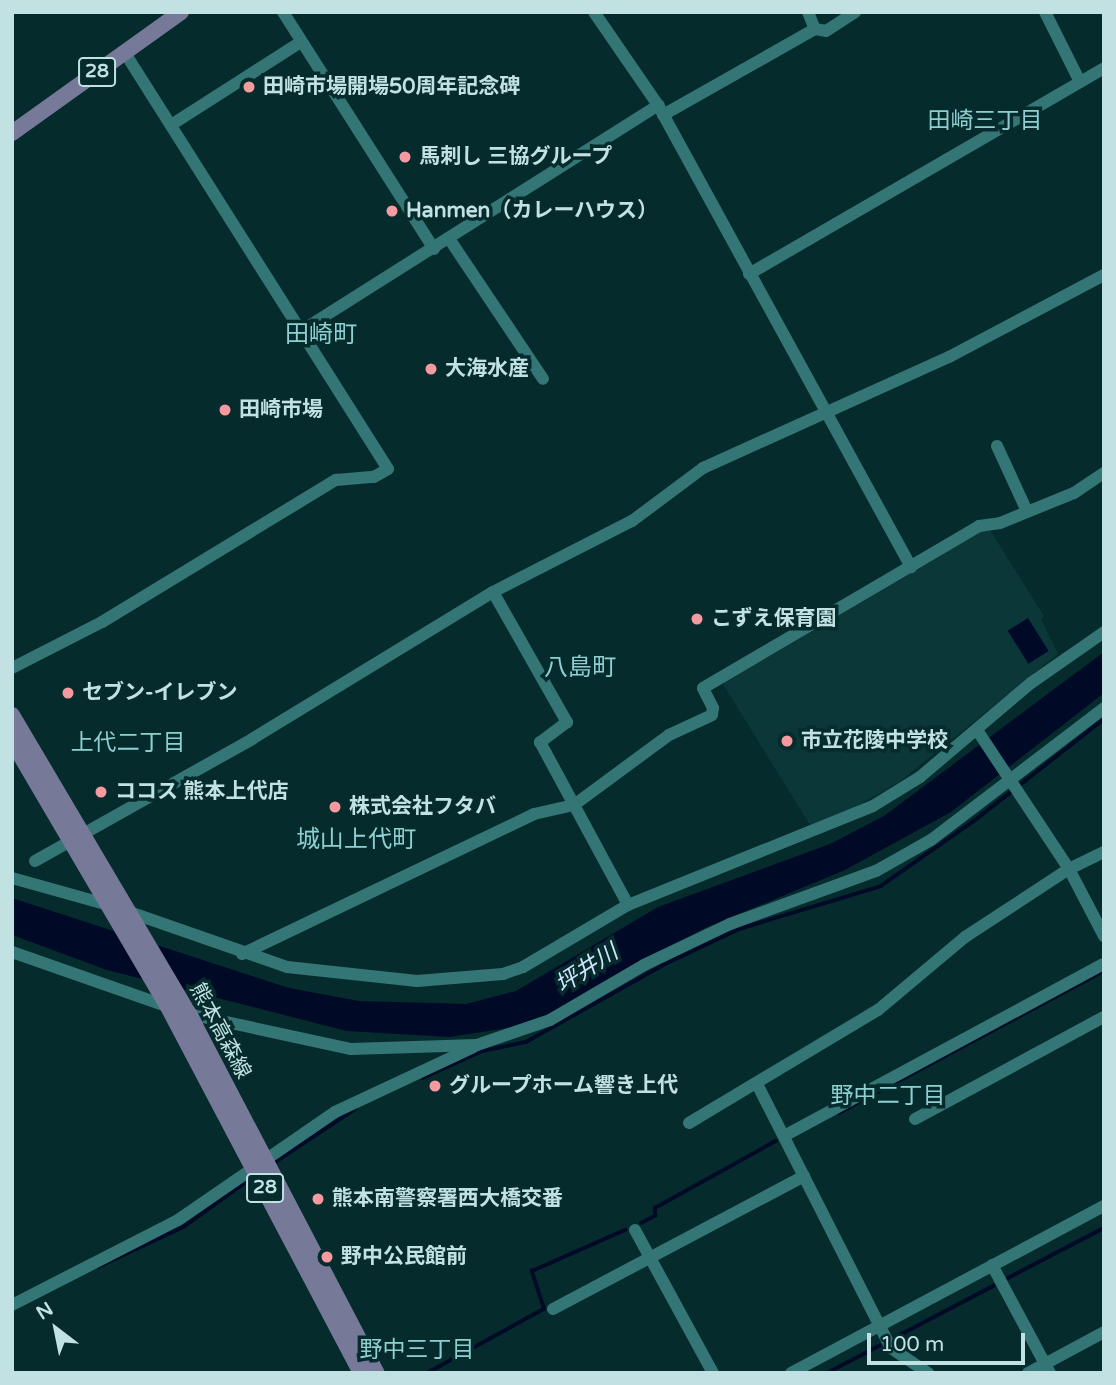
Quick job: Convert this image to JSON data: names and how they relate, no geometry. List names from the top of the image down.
{
  "streets": {
    "main road": ["28", "熊本高森線"]
  },
  "districts": [
    "田崎三丁目",
    "田崎町",
    "八島町",
    "上代二丁目",
    "城山上代町",
    "野中二丁目",
    "野中三丁目"
  ],
  "water": ["坪井川"],
  "places": [
    "田崎市場開場50周年記念碑",
    "馬刺し 三協グループ",
    "Hanmen（カレーハウス）",
    "大海水産",
    "田崎市場",
    "こずえ保育園",
    "セブン-イレブン",
    "市立花陵中学校",
    "ココス 熊本上代店",
    "株式会社フタバ",
    "グループホーム響き上代",
    "熊本南警察署西大橋交番",
    "野中公民館前"
  ],
  "scale_bar": "100 m",
  "north": "top left"
}
